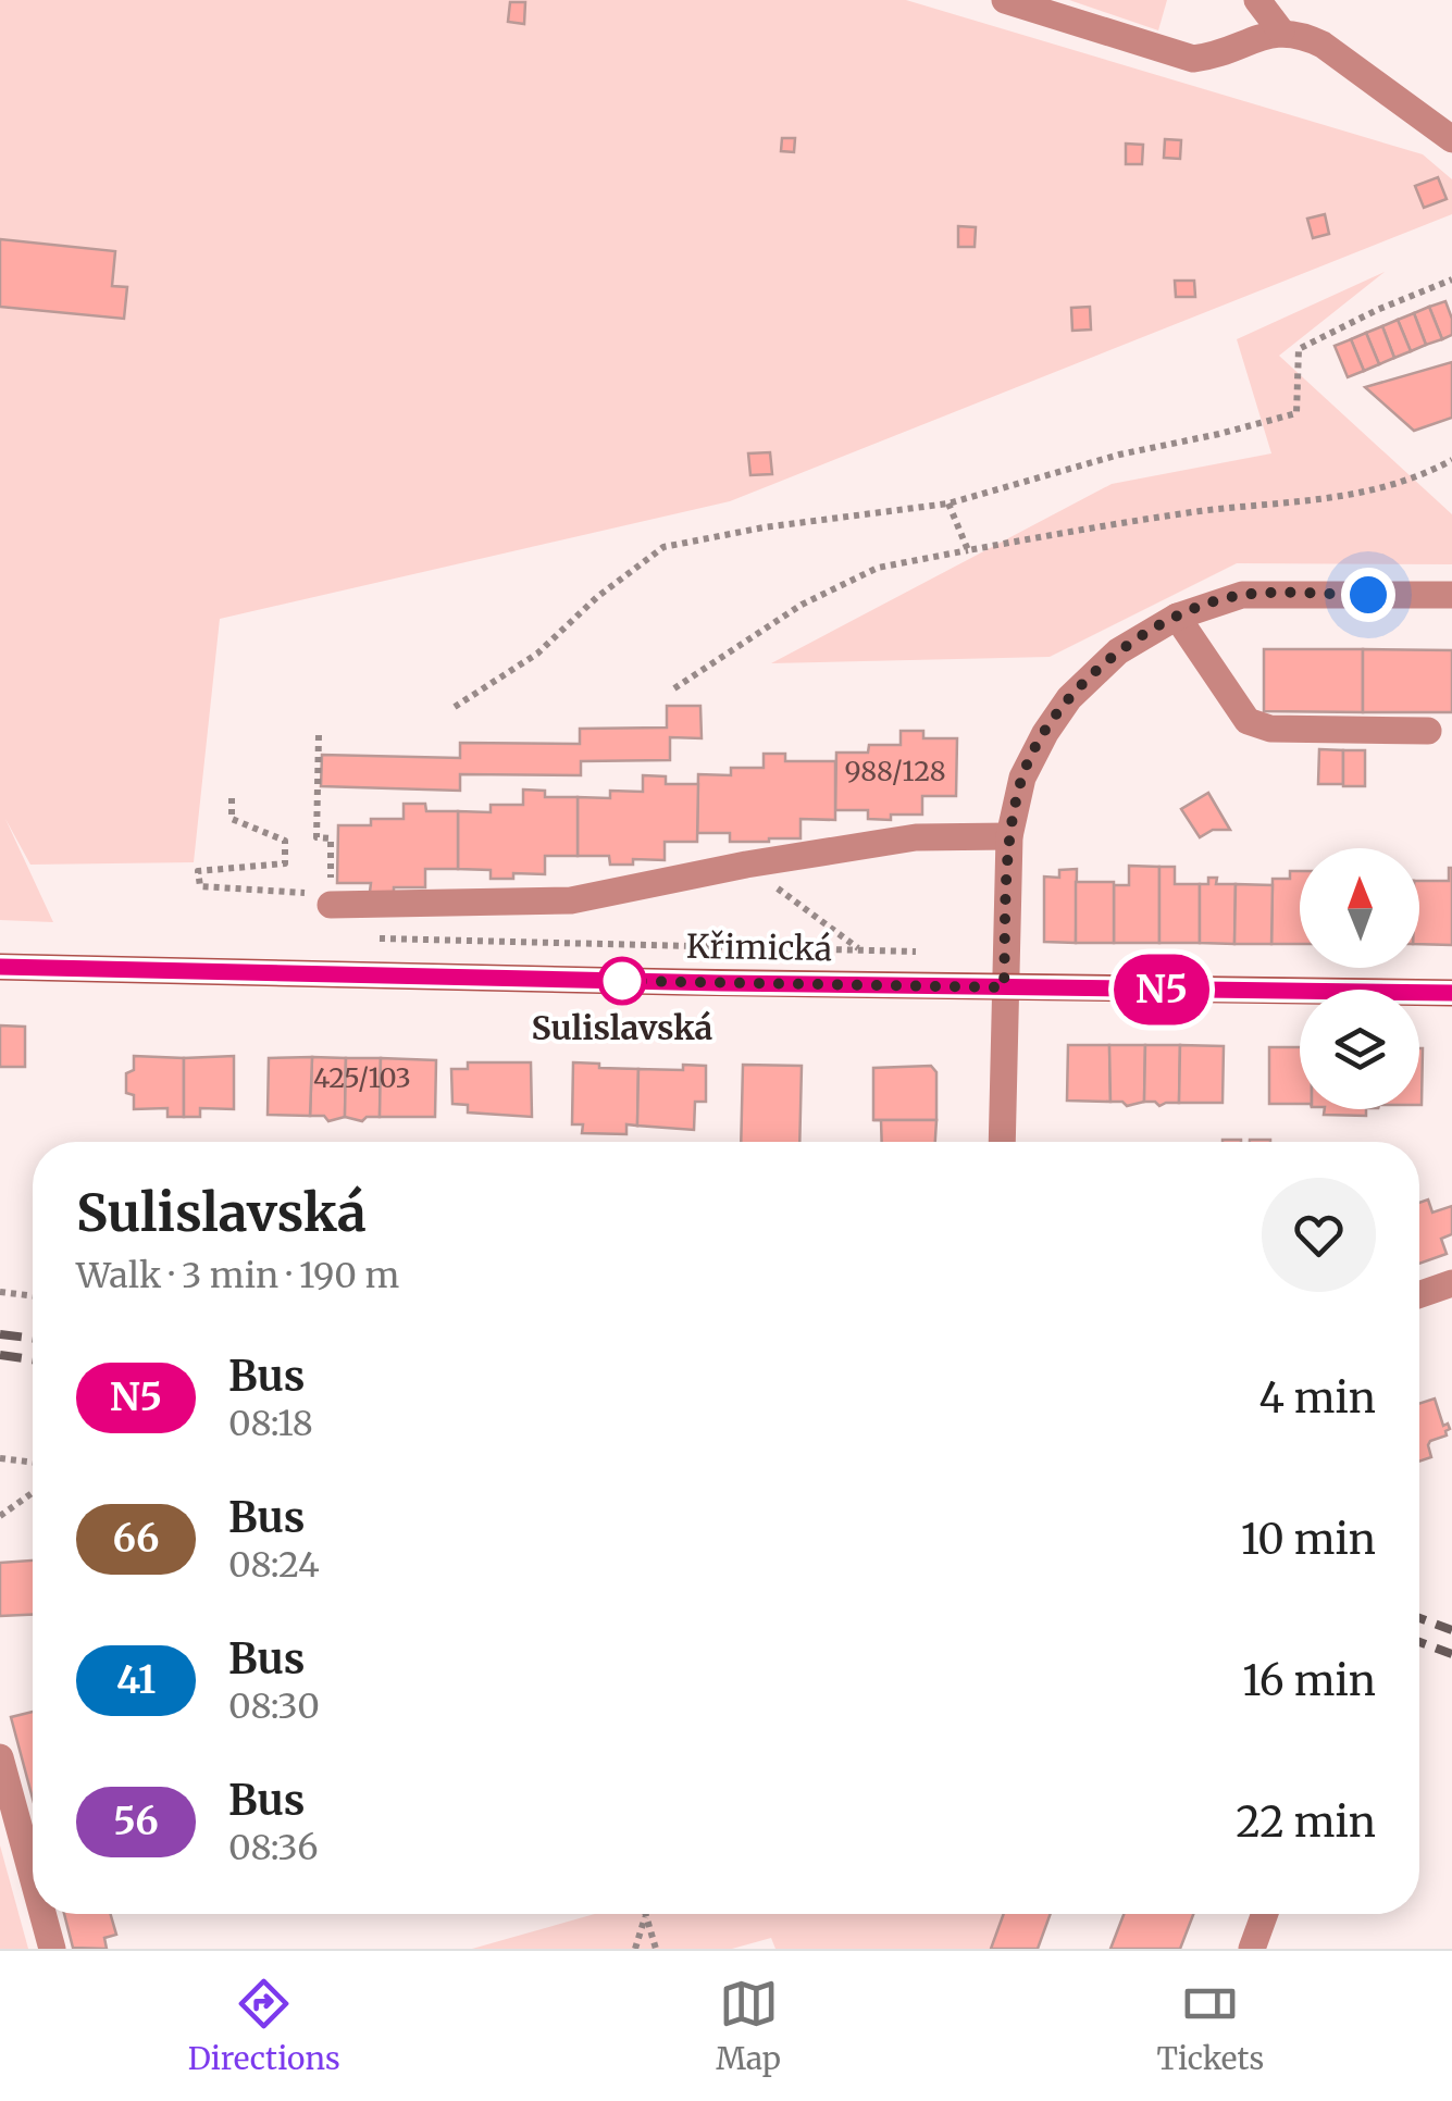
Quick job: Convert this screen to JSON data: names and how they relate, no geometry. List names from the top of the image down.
{
  "streets": {
    "main road": ["Křimická"]
  },
  "places": ["Sulislavská"],
  "lines": ["bus line N5"],
  "house_numbers": ["988/128", "425/103"],
  "north": "top",
  "page": {
    "on_map": "N5",
    "heading": ["Sulislavská", "Walk · 3 min · 190 m"],
    "list": [
      {
        "mark": "N5",
        "name": "Bus",
        "note": "08:18",
        "value": "4 min"
      },
      {
        "mark": "66",
        "name": "Bus",
        "note": "08:24",
        "value": "10 min"
      },
      {
        "mark": "41",
        "name": "Bus",
        "note": "08:30",
        "value": "16 min"
      },
      {
        "mark": "56",
        "name": "Bus",
        "note": "08:36",
        "value": "22 min"
      }
    ],
    "tabs": ["Directions", "Map", "Tickets"]
  }
}
